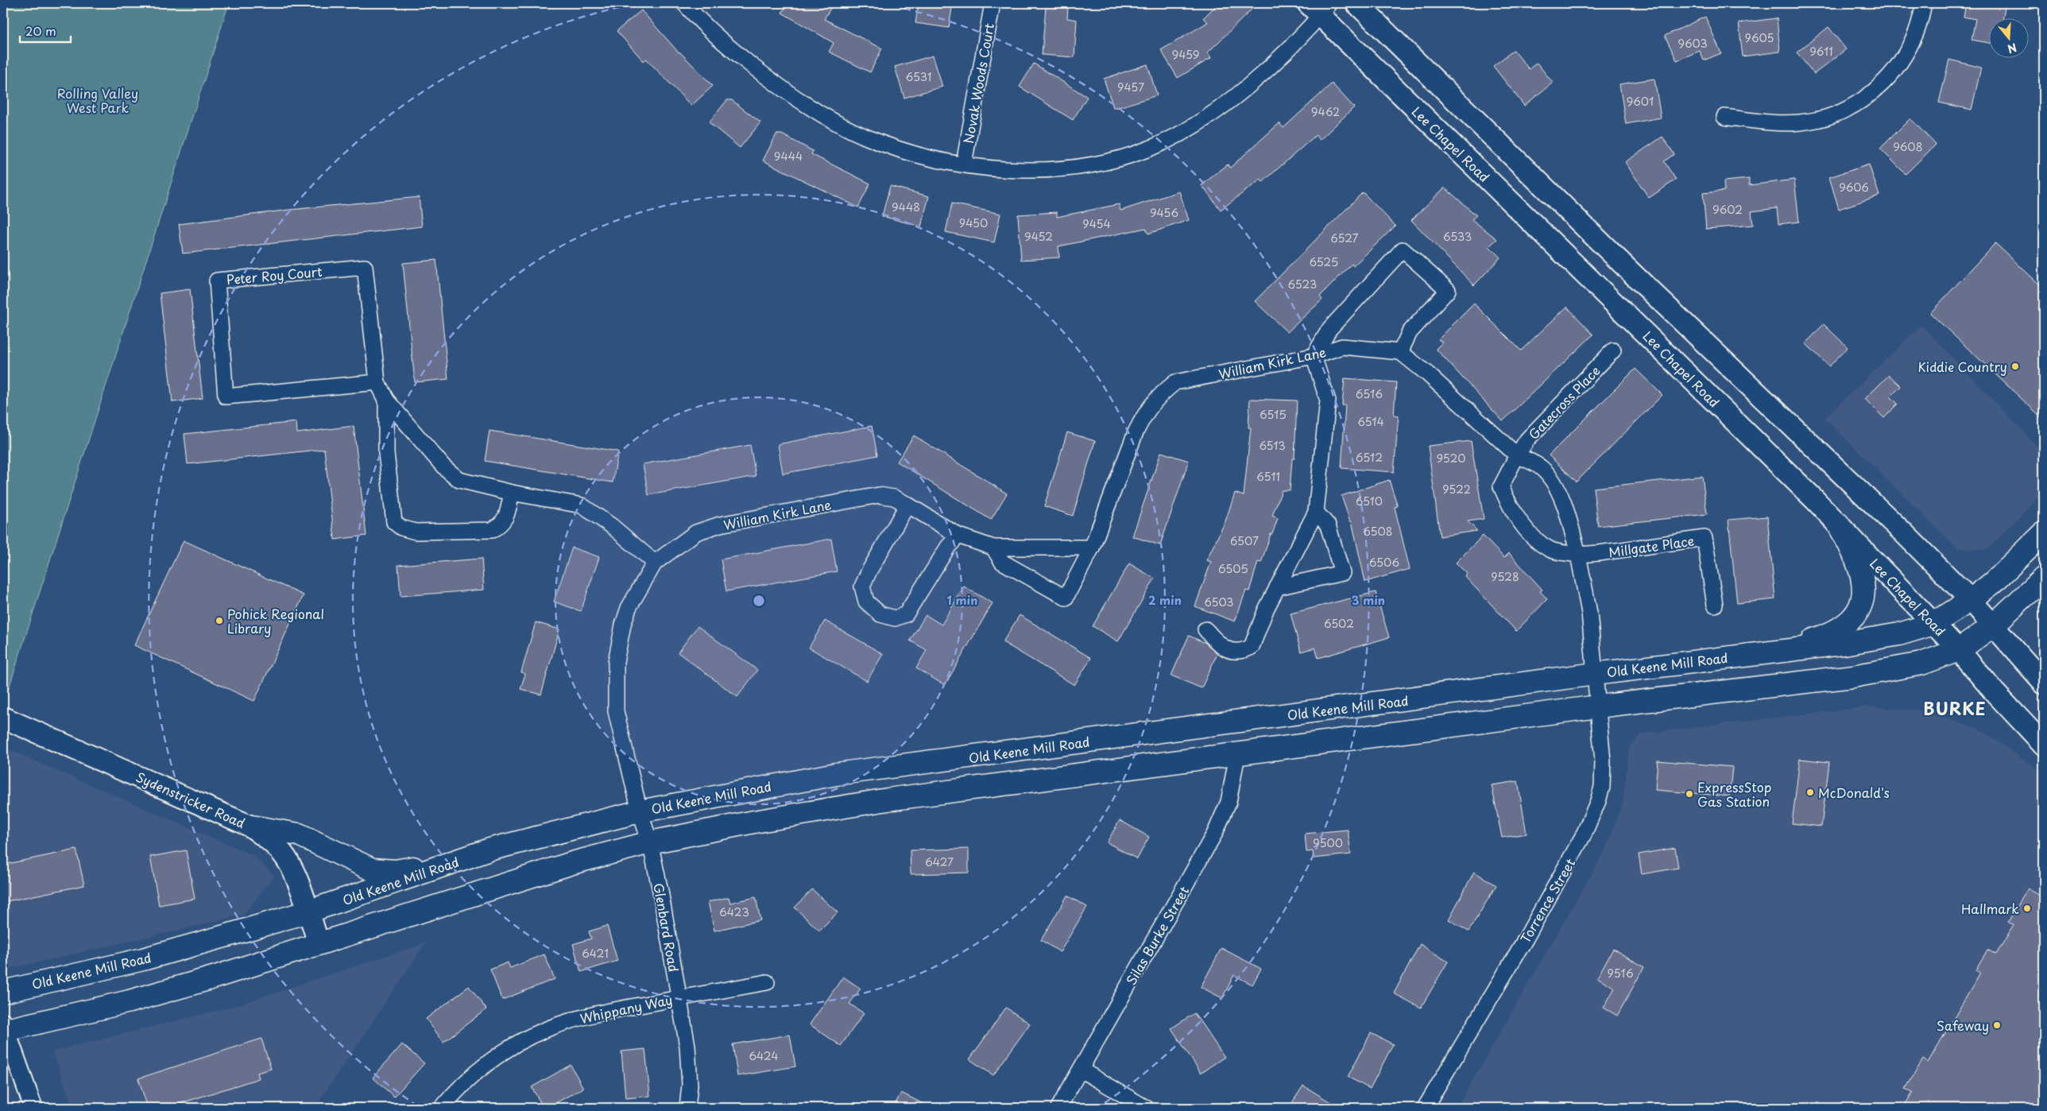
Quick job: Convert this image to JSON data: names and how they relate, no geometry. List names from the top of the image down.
{
  "streets": {
    "main road": ["Lee Chapel Road", "Old Keene Mill Road", "Sydenstricker Road"],
    "street": [
      "Novak Woods Court",
      "Peter Roy Court",
      "William Kirk Lane",
      "Gatecross Place",
      "Millgate Place",
      "Torrence Street",
      "Glenbard Road",
      "Silas Burke Street",
      "Whippany Way"
    ]
  },
  "crossings": [
    ["Lee Chapel Road", "Old Keene Mill Road"],
    ["Peter Roy Court", "William Kirk Lane"],
    ["Peter Roy Court", "Glenbard Road"],
    ["William Kirk Lane", "Glenbard Road"],
    ["Old Keene Mill Road", "Sydenstricker Road"],
    ["Old Keene Mill Road", "Torrence Street"],
    ["Old Keene Mill Road", "Glenbard Road"],
    ["Glenbard Road", "Whippany Way"]
  ],
  "districts": ["BURKE"],
  "parks": ["Rolling Valley West Park"],
  "places": [
    "Kiddie Country",
    "Pohick Regional Library",
    "McDonald's",
    "ExpressStop Gas Station",
    "Hallmark",
    "Safeway"
  ],
  "house_numbers": [
    "9605",
    "9603",
    "9611",
    "9459",
    "6531",
    "9457",
    "9601",
    "9462",
    "9608",
    "9444",
    "9606",
    "9448",
    "9602",
    "9456",
    "9450",
    "9454",
    "9452",
    "6533",
    "6527",
    "6525",
    "6523",
    "6516",
    "6515",
    "6514",
    "6513",
    "6512",
    "9520",
    "6511",
    "9522",
    "6510",
    "6508",
    "6507",
    "6506",
    "6505",
    "9528",
    "6503",
    "6502",
    "9500",
    "6427",
    "6423",
    "6421",
    "9516",
    "6424"
  ],
  "scale_bar": "20 m",
  "north": "bottom",
  "rings": ["1 min", "2 min", "3 min"]
}
